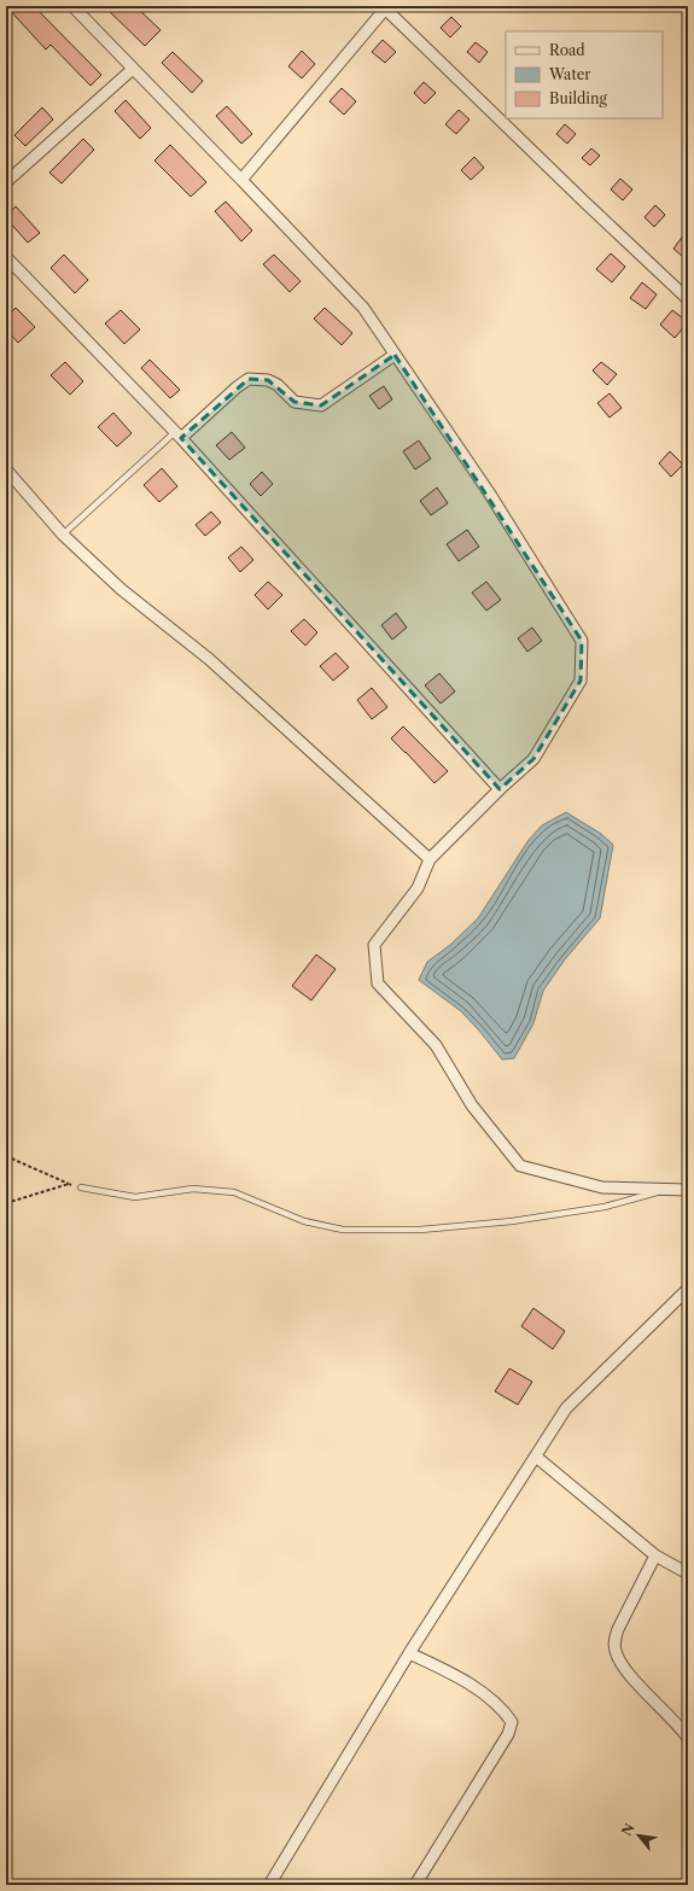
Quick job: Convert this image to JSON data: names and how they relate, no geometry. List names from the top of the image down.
{
  "legend": ["Road", "Water", "Building"],
  "north": "top left"
}
